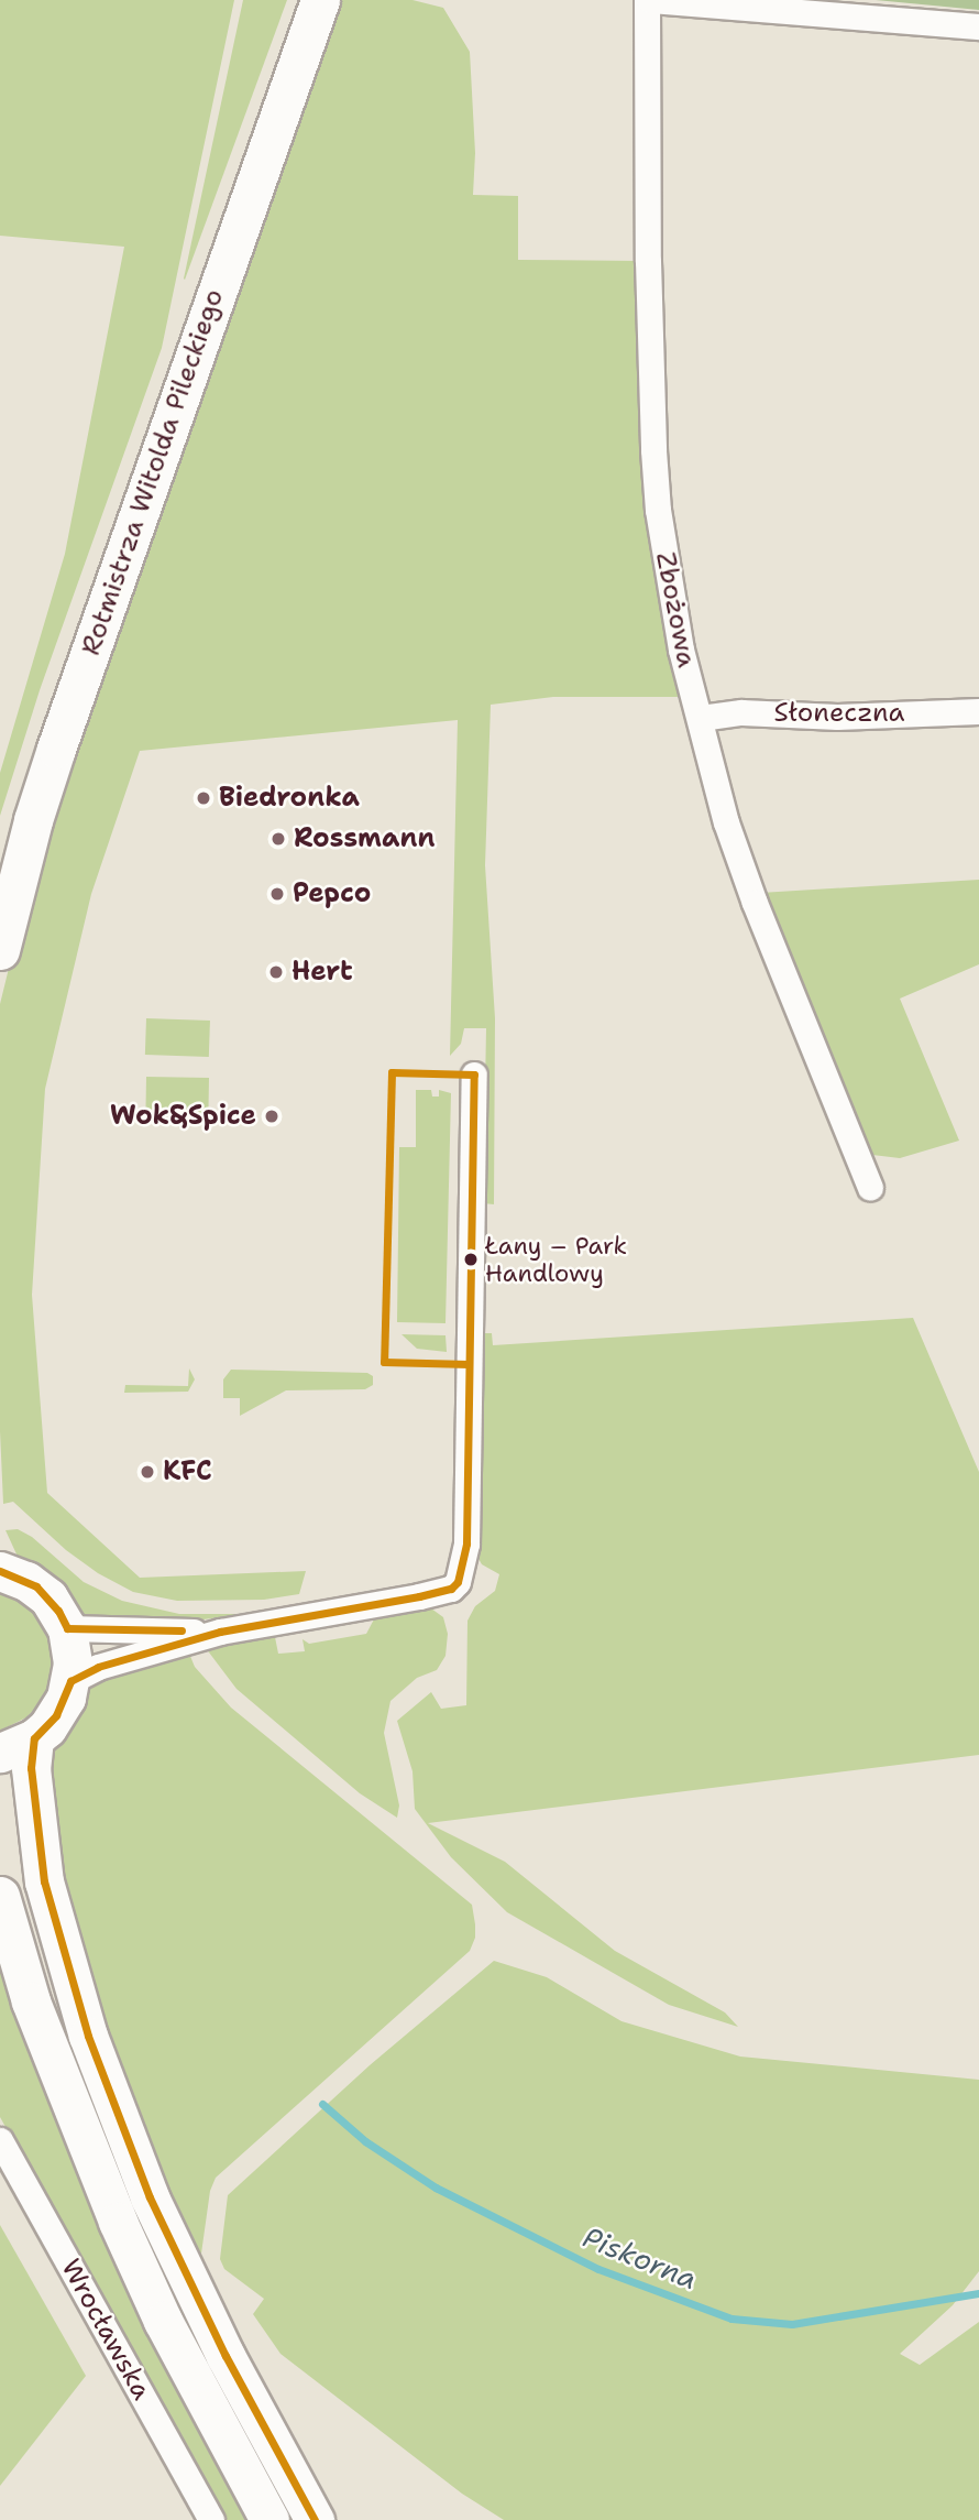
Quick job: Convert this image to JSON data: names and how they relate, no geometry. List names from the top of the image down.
{
  "streets": {
    "main road": ["Rotmistrza Witolda Pileckiego"],
    "street": ["Zbożowa", "Słoneczna", "Wrocławska"]
  },
  "crossings": [
    ["Zbożowa", "Słoneczna"]
  ],
  "water": ["Piskorna"],
  "places": [
    "Biedronka",
    "Rossmann",
    "Pepco",
    "Hert",
    "Wok&Spice",
    "Łany – Park Handlowy",
    "KFC"
  ]
}
